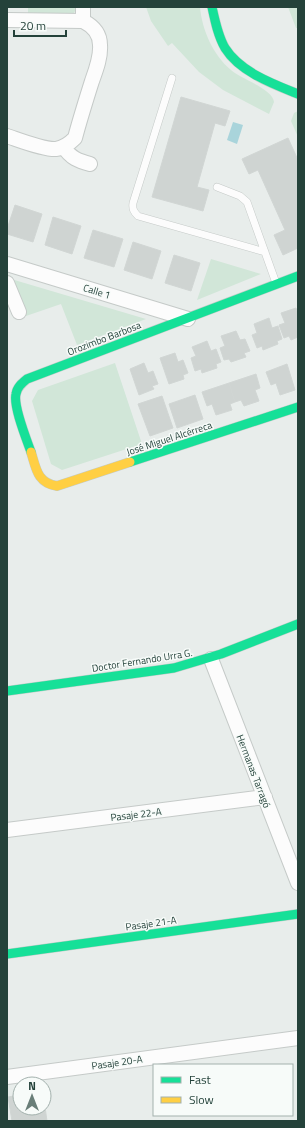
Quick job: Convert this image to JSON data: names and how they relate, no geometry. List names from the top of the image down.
{
  "streets": {
    "street": [
      "Calle 1",
      "Orozimbo Barbosa",
      "José Miguel Alcérreca",
      "Doctor Fernando Urra G.",
      "Hermanas Tarragó",
      "Pasaje 22-A",
      "Pasaje 21-A",
      "Pasaje 20-A"
    ]
  },
  "crossings": [
    ["Calle 1", "Orozimbo Barbosa"],
    ["Orozimbo Barbosa", "José Miguel Alcérreca"],
    ["Doctor Fernando Urra G.", "Hermanas Tarragó"],
    ["Hermanas Tarragó", "Pasaje 22-A"]
  ],
  "legend": ["Fast", "Slow"],
  "scale_bar": "20 m",
  "north": "top"
}
